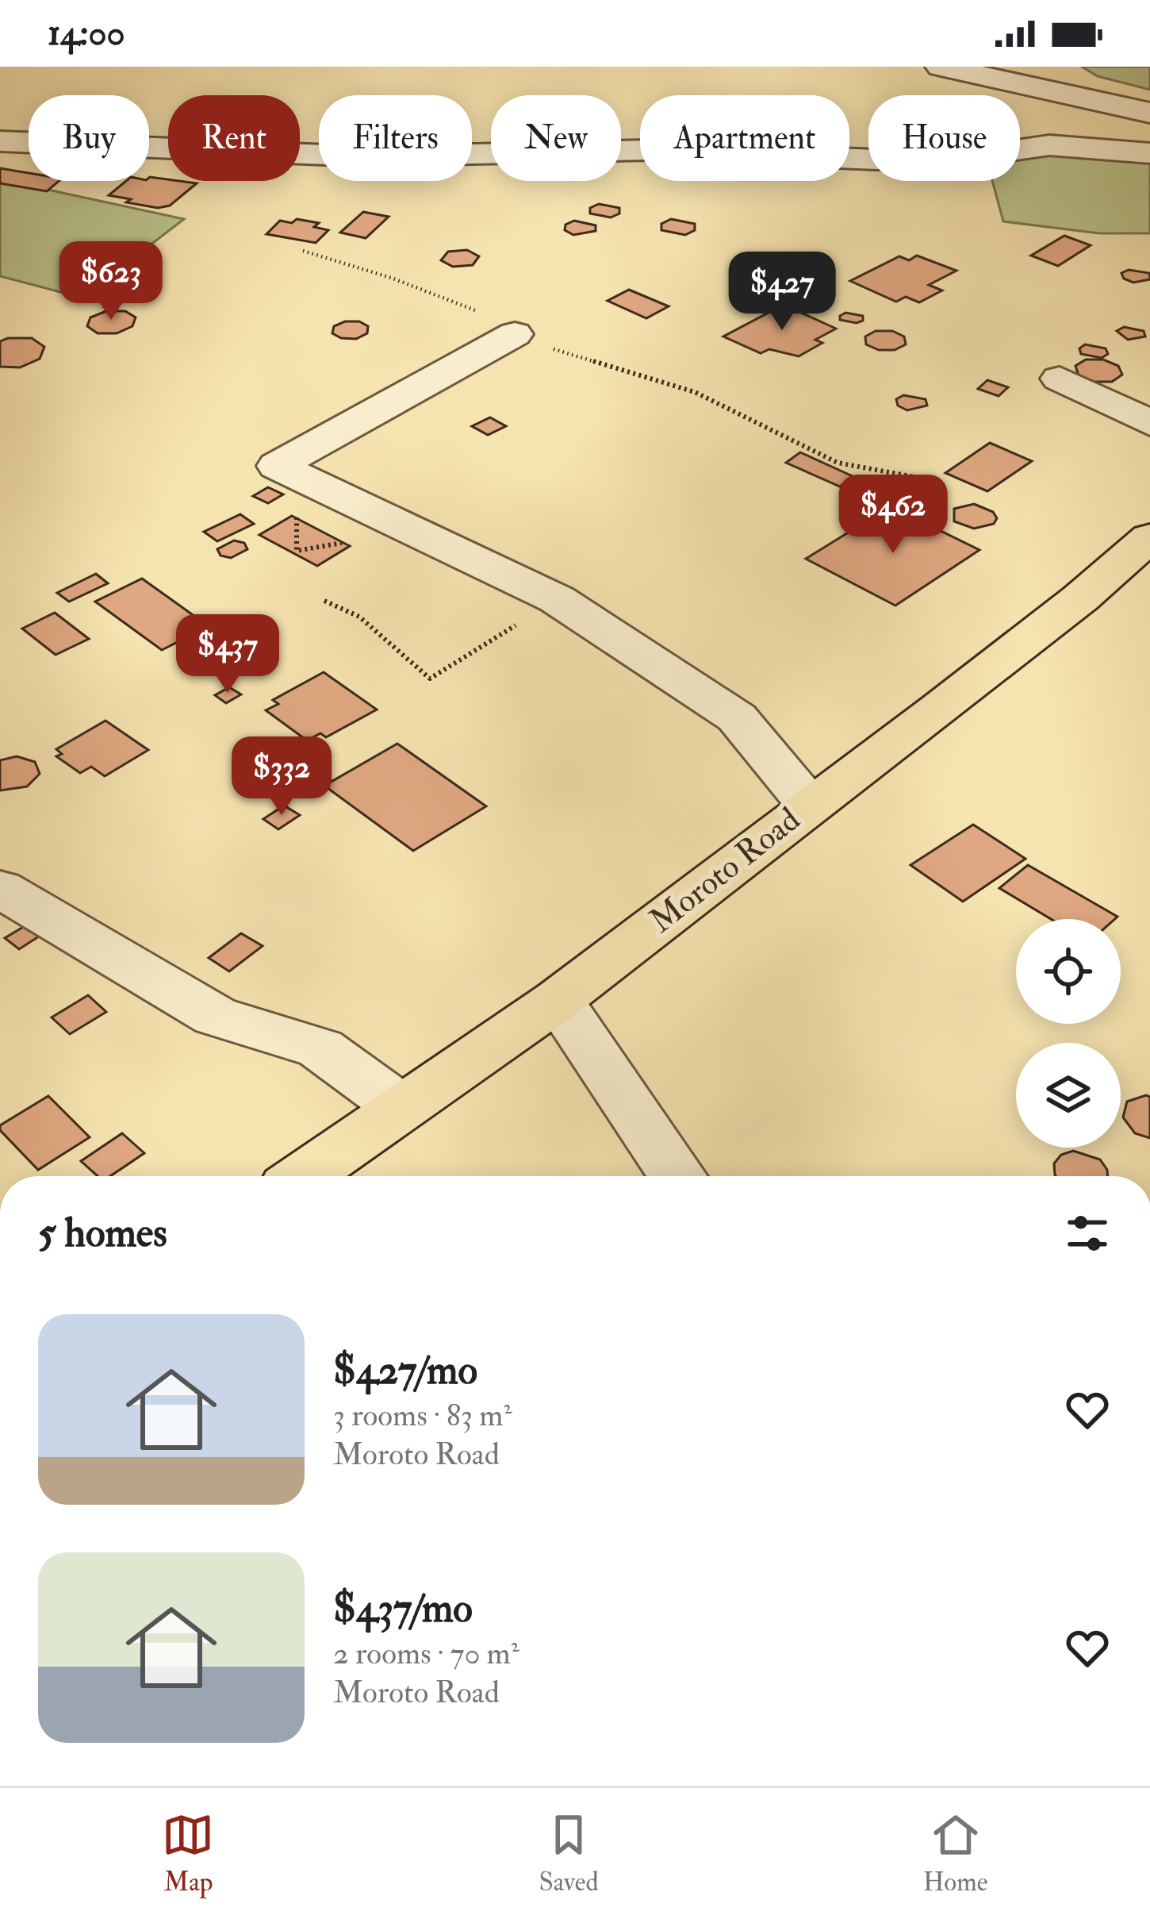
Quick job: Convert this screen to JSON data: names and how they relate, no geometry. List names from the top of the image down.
{
  "streets": {
    "main road": ["Moroto Road"]
  },
  "page": {
    "status": "14:00",
    "chip": [
      "Buy",
      "Rent",
      "Filters",
      "New",
      "Apartment",
      "House"
    ],
    "price": [
      "$623",
      "$427",
      "$462",
      "$437",
      "$332"
    ],
    "heading": "5 homes",
    "list": [
      {
        "name": "$427/mo",
        "note": "3 rooms · 83 m² · Moroto Road"
      },
      {
        "name": "$437/mo",
        "note": "2 rooms · 70 m² · Moroto Road"
      }
    ],
    "tabs": ["Map", "Saved", "Home"]
  }
}
